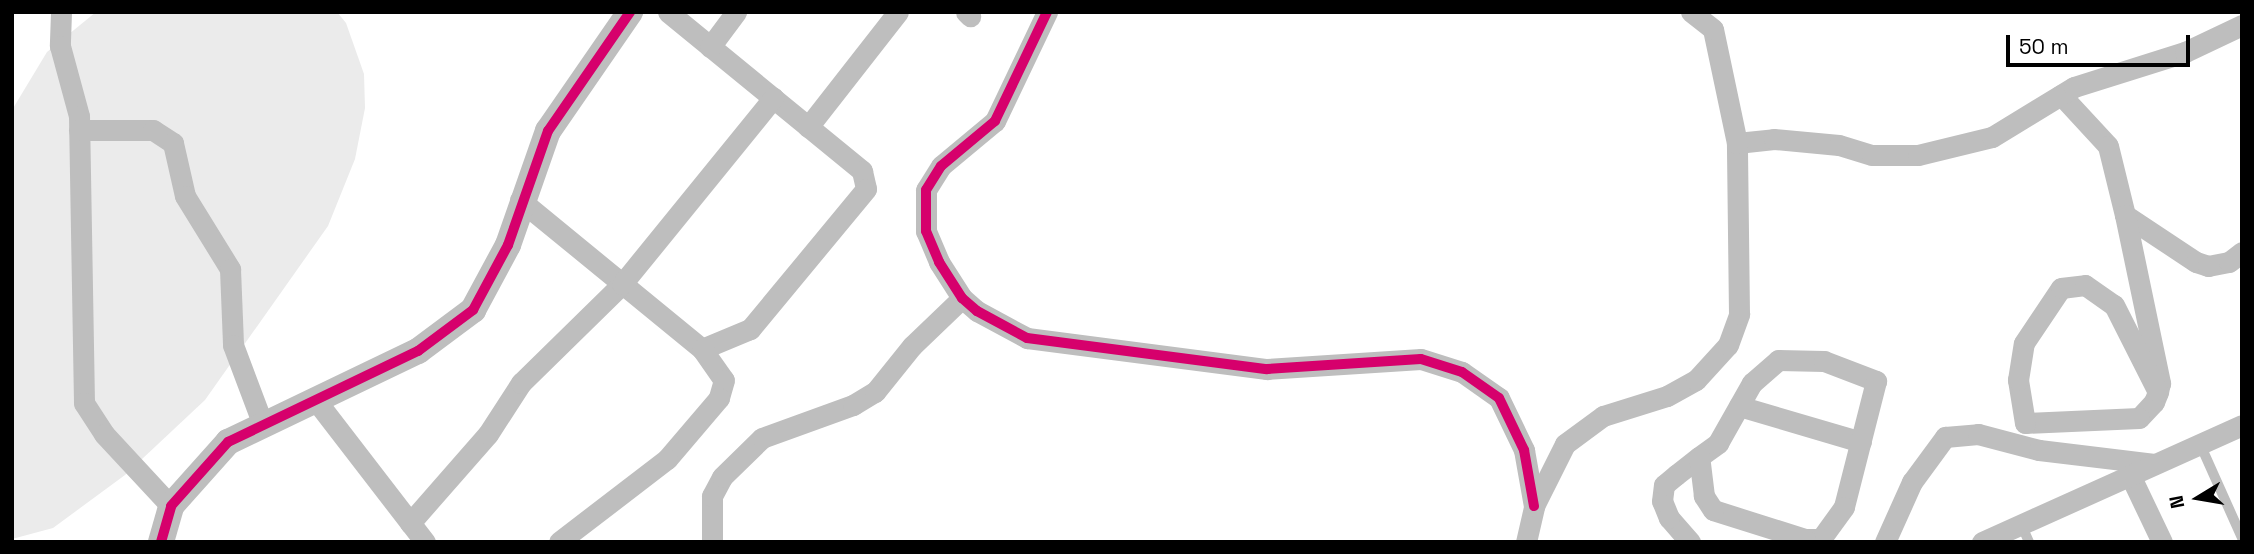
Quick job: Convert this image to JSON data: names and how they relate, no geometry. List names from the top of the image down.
{
  "scale_bar": "50 m",
  "north": "left"
}
